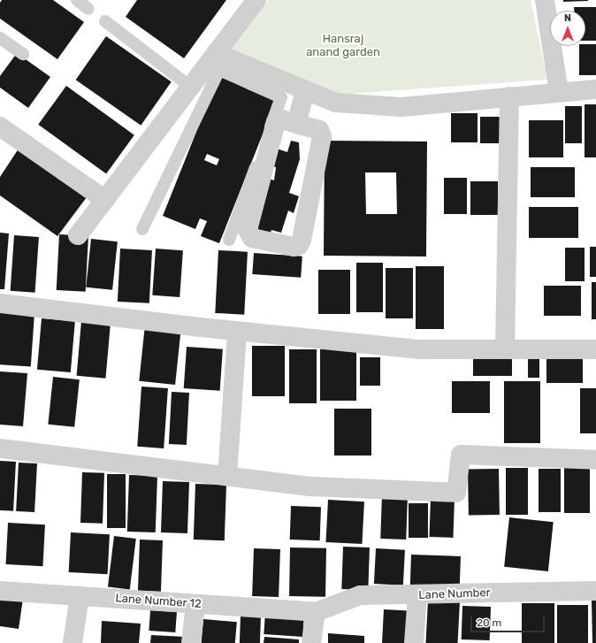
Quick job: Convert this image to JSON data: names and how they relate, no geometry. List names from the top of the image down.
{
  "streets": {
    "street": ["Lane Number", "Lane Number 12"]
  },
  "crossings": [
    ["Lane Number", "Lane Number 12"]
  ],
  "parks": ["Hansraj anand garden"],
  "scale_bar": "20 m",
  "north": "top"
}
